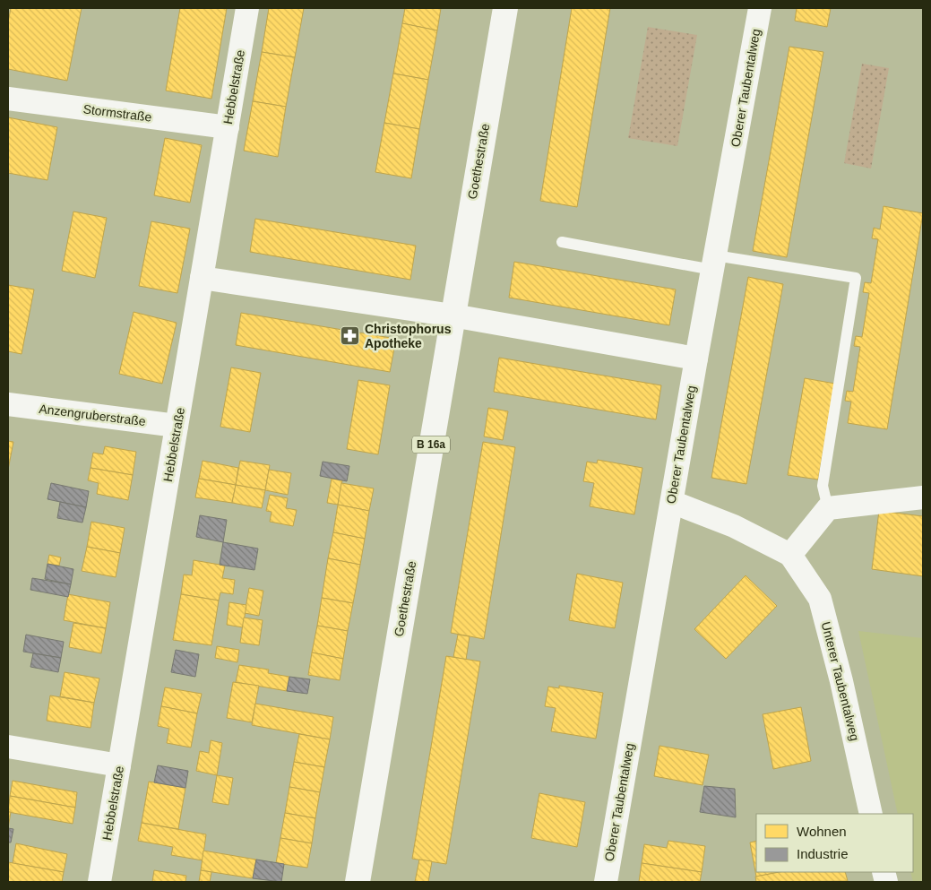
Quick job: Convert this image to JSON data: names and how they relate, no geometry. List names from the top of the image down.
{
  "streets": {
    "main road": ["Goethestraße", "B 16a"],
    "street": [
      "Hebbelstraße",
      "Oberer Taubentalweg",
      "Stormstraße",
      "Anzengruberstraße",
      "Unterer Taubentalweg"
    ]
  },
  "crossings": [
    ["Hebbelstraße", "Stormstraße"],
    ["Hebbelstraße", "Anzengruberstraße"]
  ],
  "places": {
    "pharmacy": ["Christophorus Apotheke"]
  },
  "legend": ["Wohnen", "Industrie"]
}
